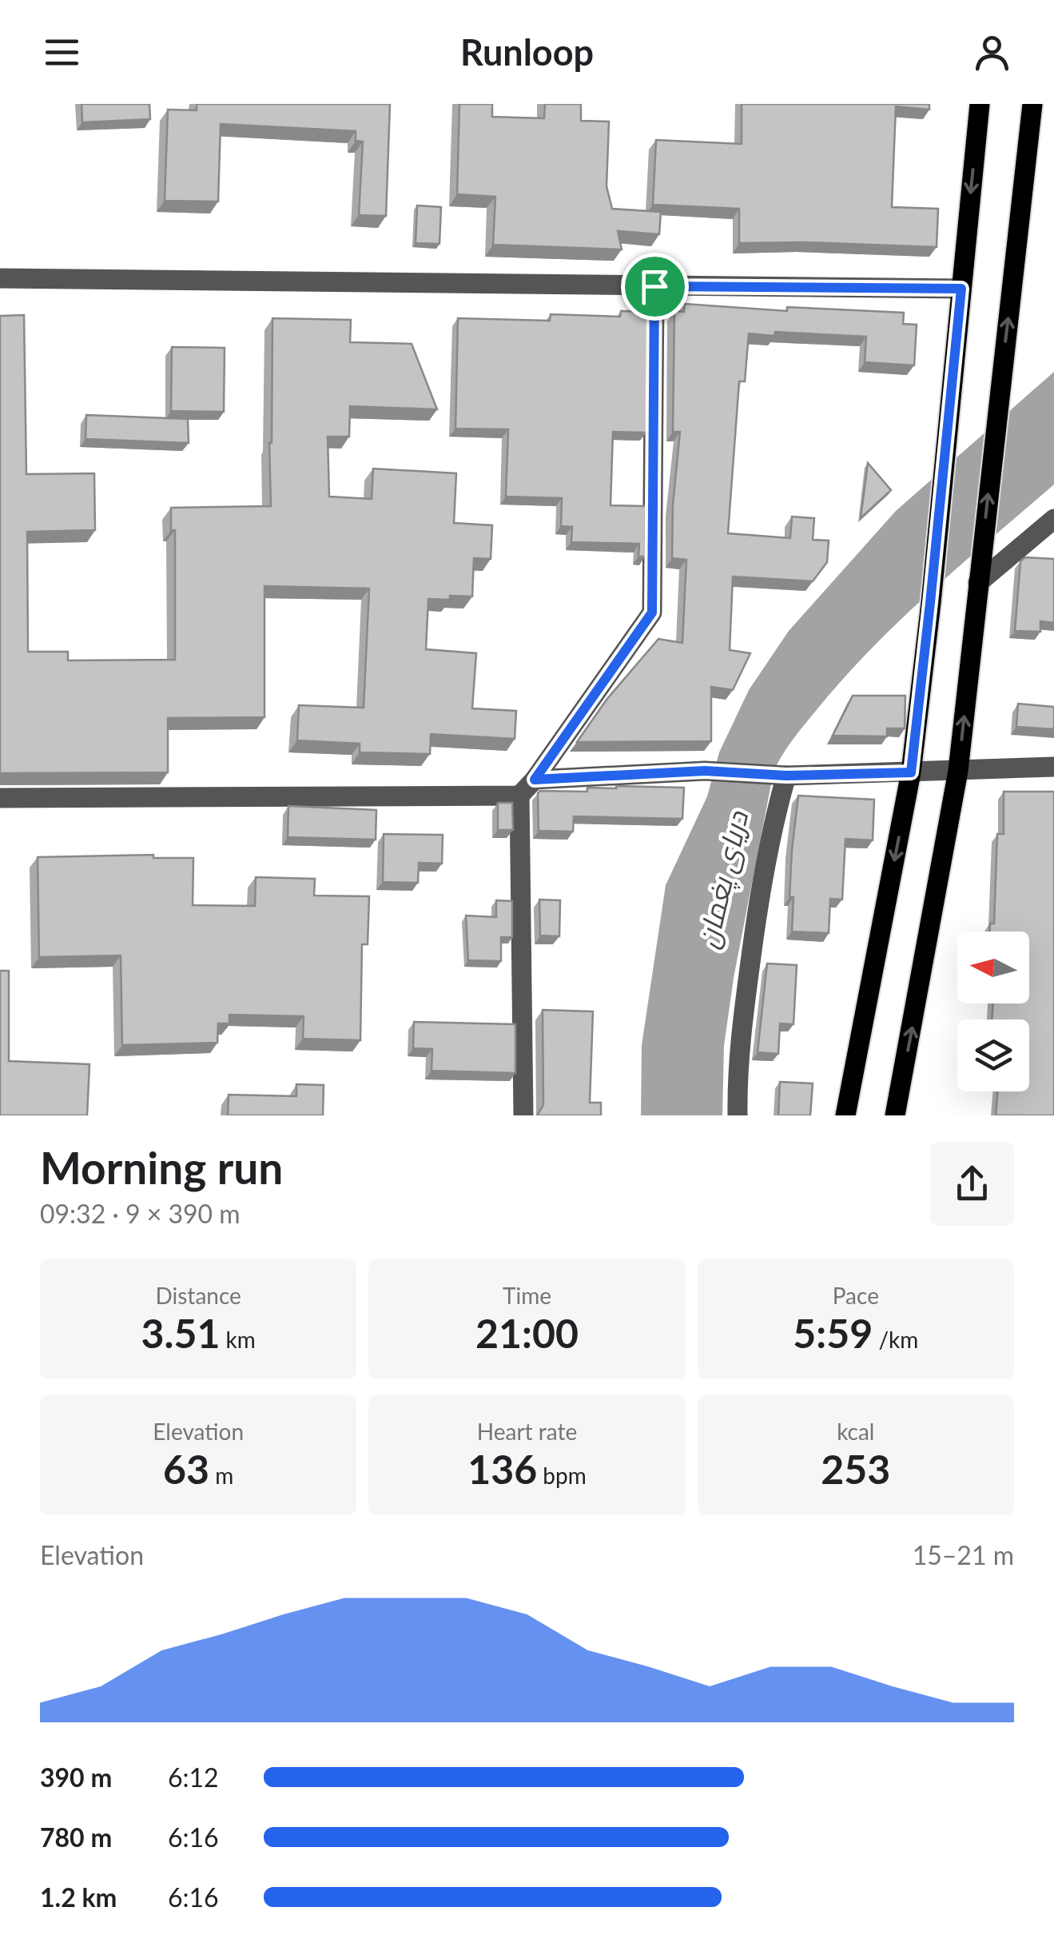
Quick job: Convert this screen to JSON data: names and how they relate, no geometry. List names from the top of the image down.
{
  "water": ["دریای پغمان"],
  "north": "left",
  "page": {
    "header": "Runloop",
    "heading": ["Morning run", "09:32 · 9 × 390 m"],
    "stats": [
      ["Distance", "3.51 km"],
      ["Time", "21:00"],
      ["Pace", "5:59 /km"],
      ["Elevation", "63 m"],
      ["Heart rate", "136 bpm"],
      ["kcal", "253"]
    ],
    "chart": ["Elevation", "15–21 m"],
    "list": [
      {
        "name": "390 m",
        "note": "6:12"
      },
      {
        "name": "780 m",
        "note": "6:16"
      },
      {
        "name": "1.2 km",
        "note": "6:16"
      }
    ]
  }
}
